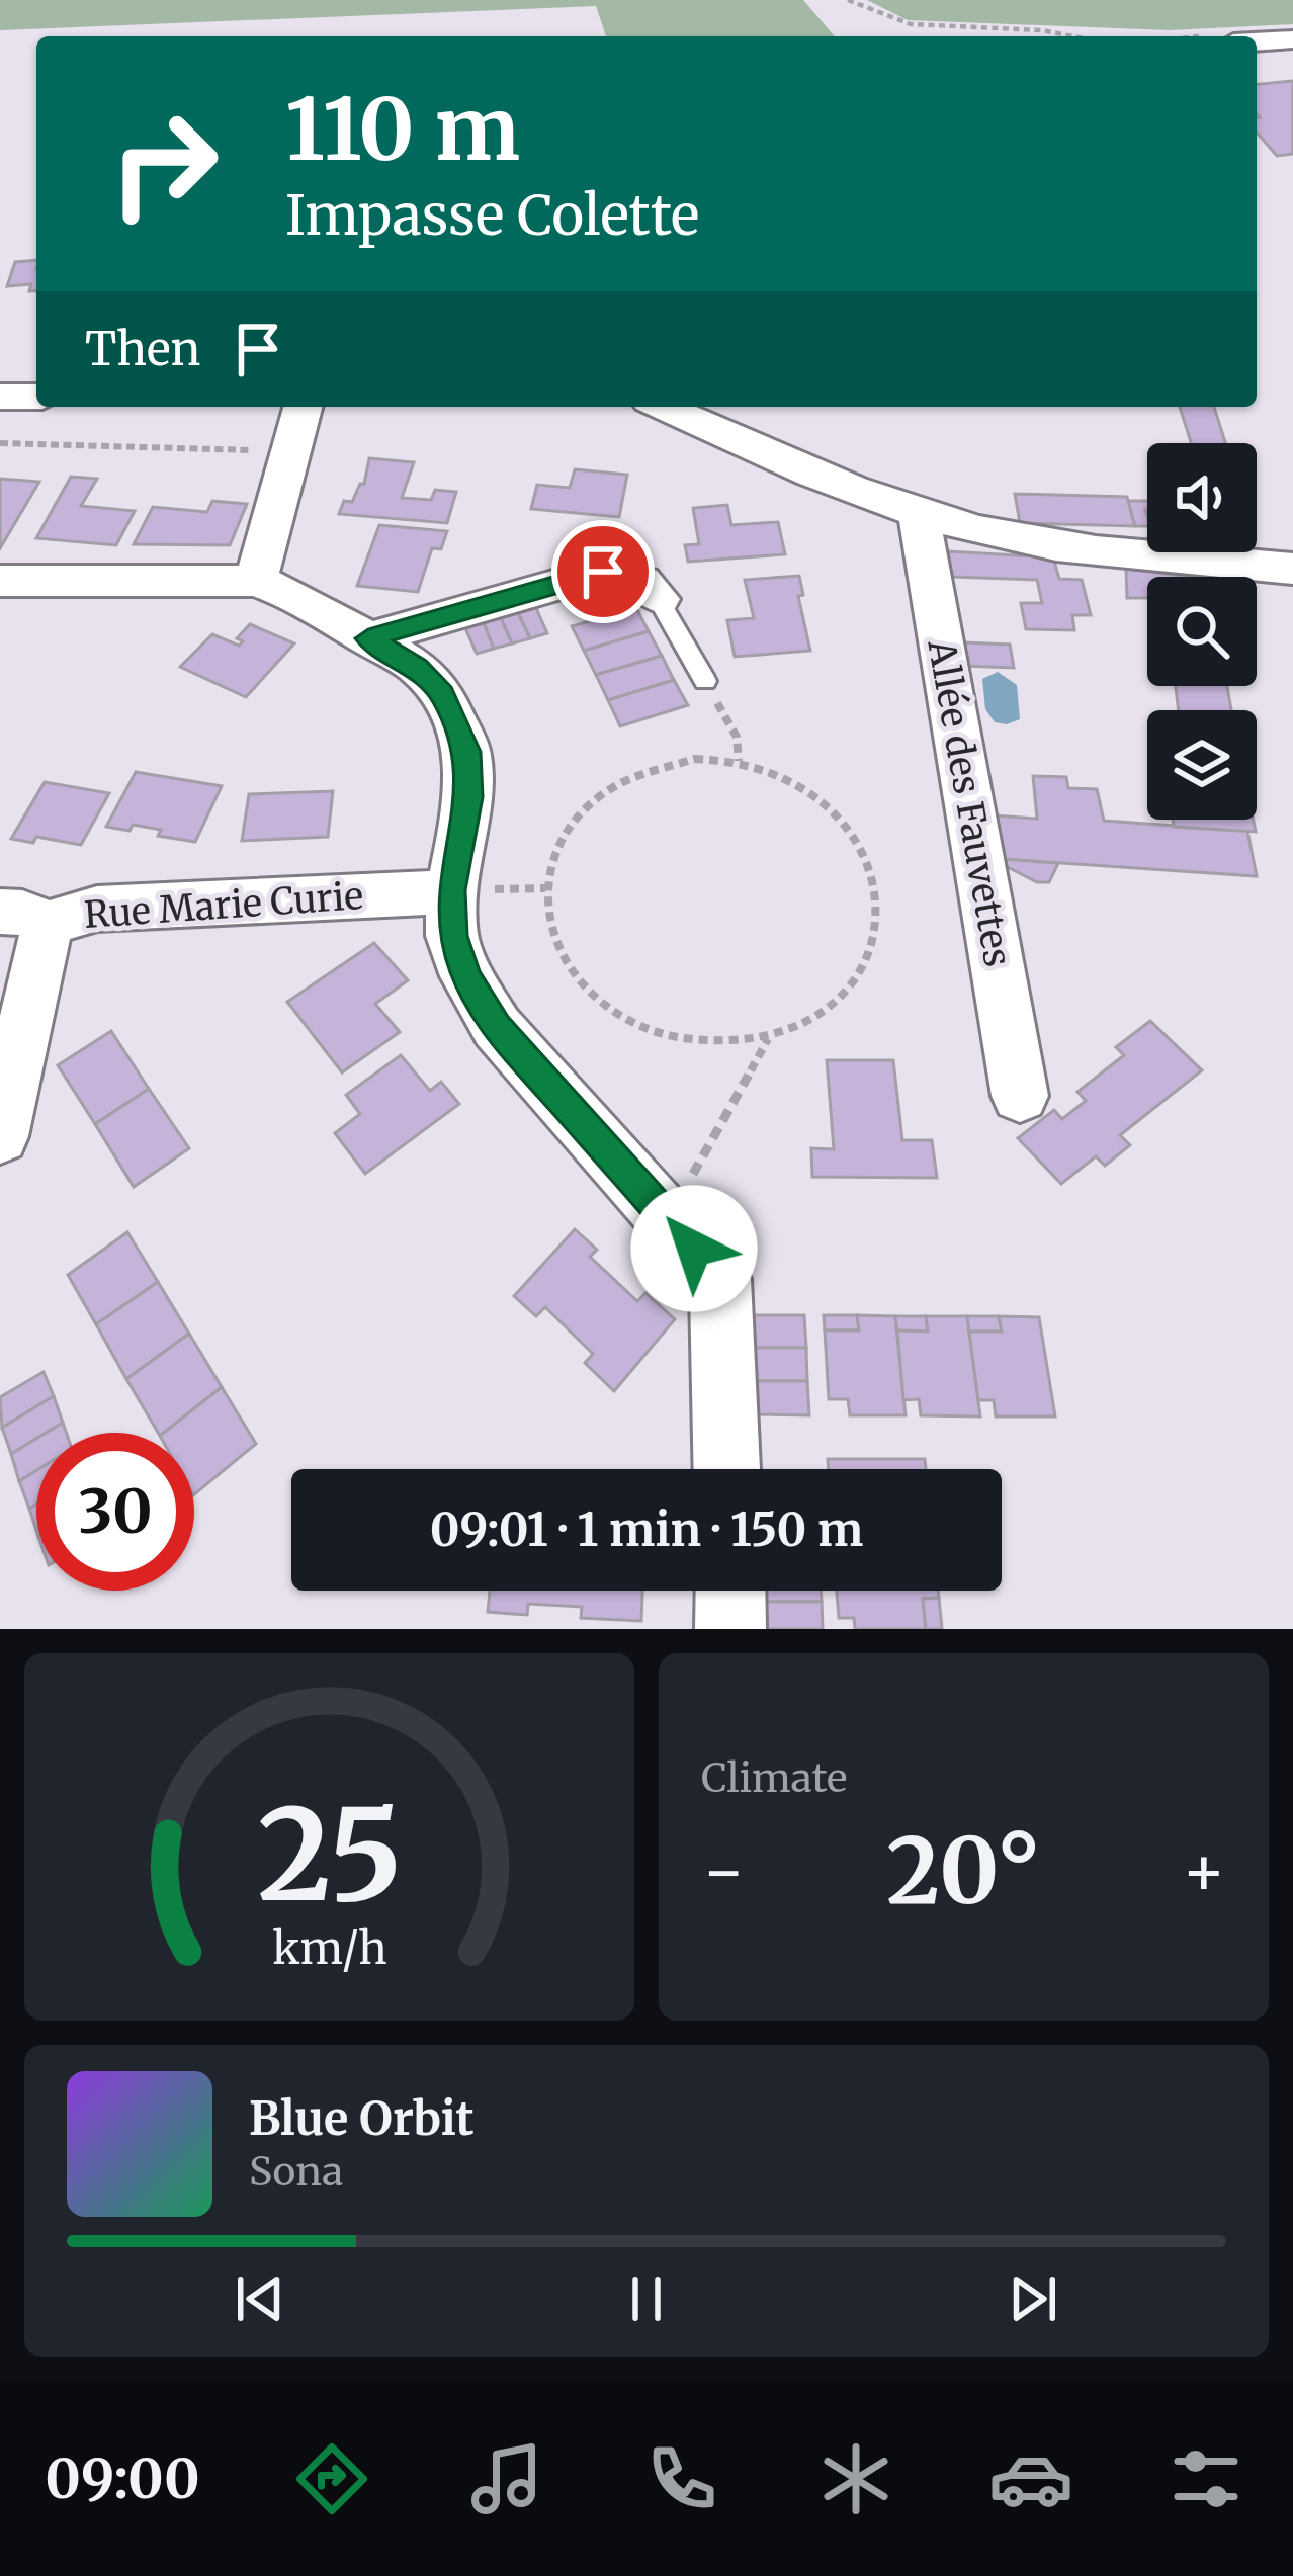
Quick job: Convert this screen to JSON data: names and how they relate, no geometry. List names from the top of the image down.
{
  "streets": {
    "street": ["Allée des Fauvettes", "Rue Marie Curie"]
  },
  "page": {
    "turn": ["110 m", "Impasse Colette"],
    "then": "Then",
    "limit": "30",
    "trip": "09:01 · 1 min · 150 m",
    "tile": "Climate",
    "heat": ["−", "20°", "+"],
    "song": ["Blue Orbit", "Sona"],
    "tabs": "09:00",
    "gauge": ["25", "km/h"]
  }
}
